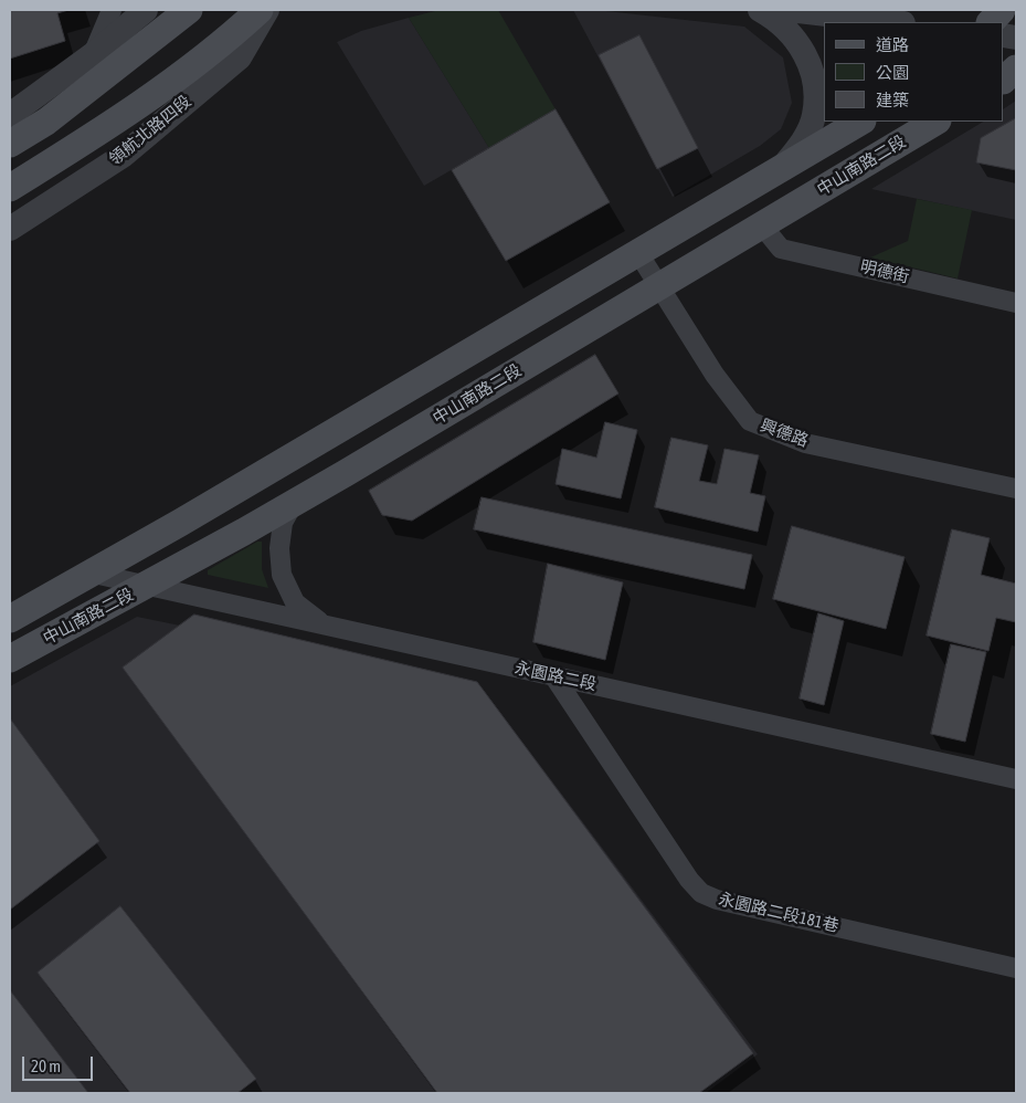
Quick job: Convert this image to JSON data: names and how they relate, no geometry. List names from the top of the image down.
{
  "streets": {
    "main road": ["領航北路四段", "中山南路二段"],
    "street": [
      "明德街",
      "興德路",
      "永園路二段",
      "永園路二段181巷"
    ]
  },
  "crossings": [
    ["中山南路二段", "明德街"],
    ["中山南路二段", "興德路"],
    ["中山南路二段", "永園路二段"],
    ["永園路二段", "永園路二段181巷"]
  ],
  "legend": ["道路", "公園", "建築"],
  "scale_bar": "20 m"
}
